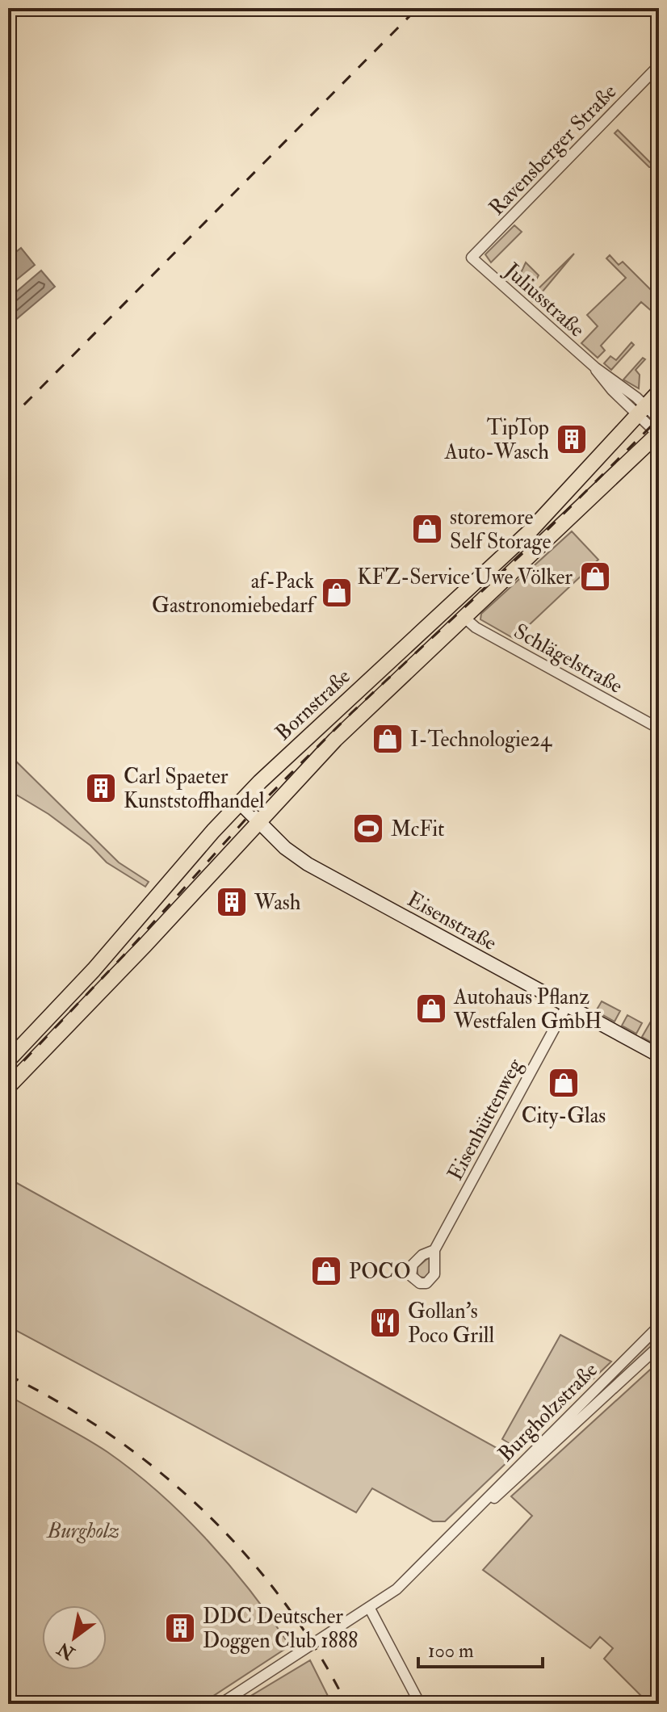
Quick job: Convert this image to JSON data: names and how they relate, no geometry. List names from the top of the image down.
{
  "streets": {
    "main road": ["Bornstraße"],
    "street": [
      "Ravensberger Straße",
      "Juliusstraße",
      "Schlägelstraße",
      "Eisenstraße",
      "Eisenhüttenweg",
      "Burgholzstraße"
    ]
  },
  "crossings": [
    ["Ravensberger Straße", "Juliusstraße"],
    ["Juliusstraße", "Bornstraße"],
    ["Schlägelstraße", "Bornstraße"],
    ["Bornstraße", "Eisenstraße"],
    ["Eisenstraße", "Eisenhüttenweg"]
  ],
  "parks": ["Burgholz"],
  "places": {
    "building": [
      "TipTop Auto-Wasch",
      "Carl Spaeter Kunststoffhandel",
      "Wash",
      "DDC Deutscher Doggen Club 1888"
    ],
    "shop": [
      "storemore Self Storage",
      "KFZ-Service Uwe Völker",
      "af-Pack Gastronomiebedarf",
      "I-Technologie24",
      "Autohaus Pflanz Westfalen GmbH",
      "City-Glas",
      "POCO"
    ],
    "sports": ["McFit"],
    "restaurant": ["Gollan's Poco Grill"]
  },
  "scale_bar": "100 m",
  "north": "bottom left"
}
